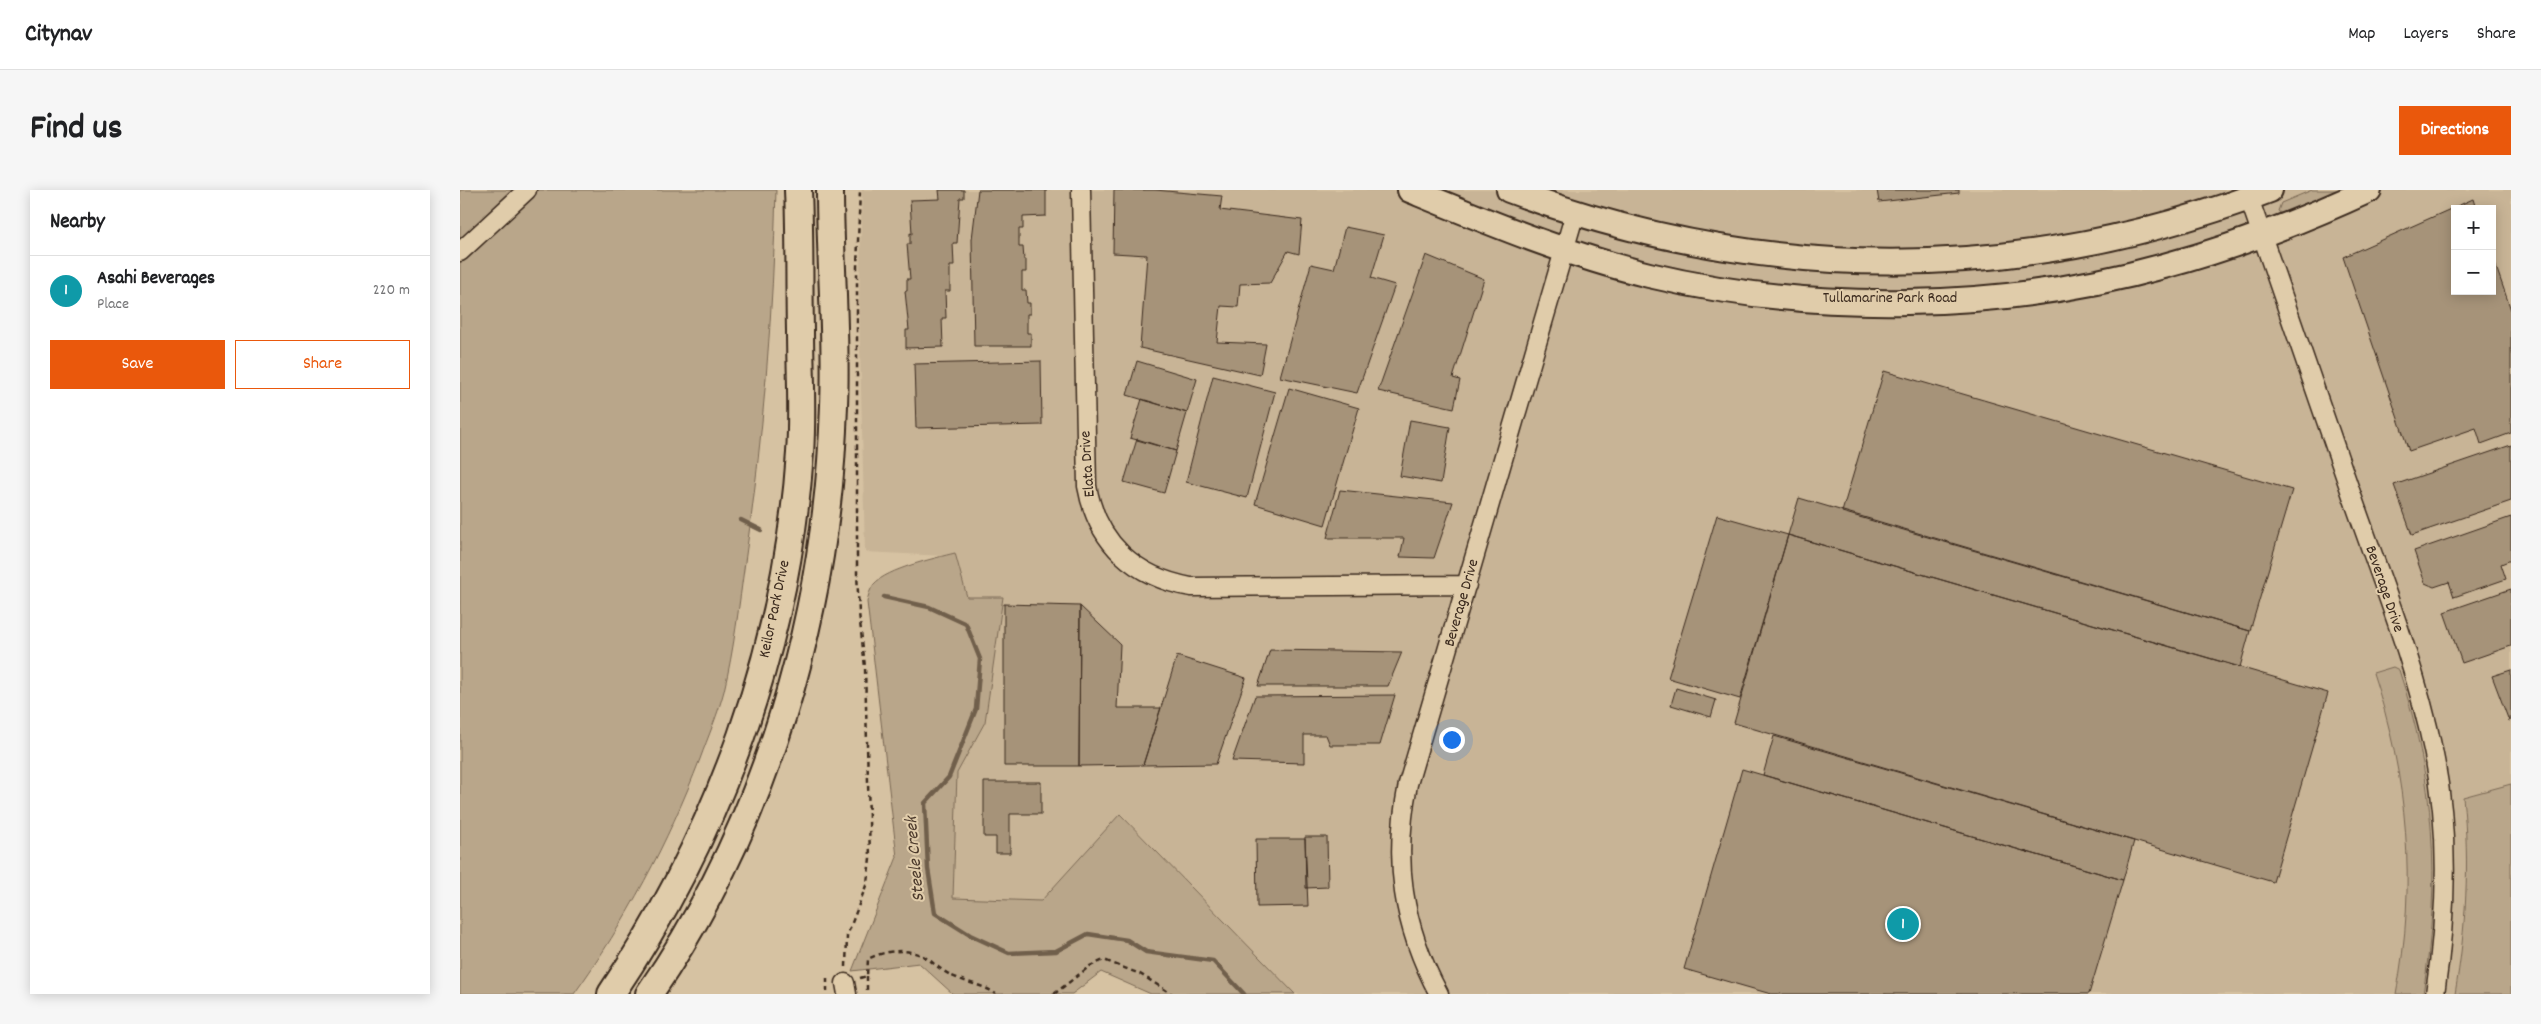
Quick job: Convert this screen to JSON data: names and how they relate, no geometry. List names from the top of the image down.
{
  "streets": {
    "main road": ["Keilor Park Drive"],
    "street": ["Tullamarine Park Road", "Elata Drive", "Beverage Drive"]
  },
  "crossings": [
    ["Tullamarine Park Road", "Beverage Drive"],
    ["Elata Drive", "Beverage Drive"]
  ],
  "water": ["Steele Creek"],
  "page": {
    "header": "Citynav",
    "nav": ["Map", "Layers", "Share"],
    "title": "Find us",
    "buttons": [
      "Directions",
      ["Save", "Share"]
    ],
    "heading": "Nearby",
    "map_buttons": ["+", "−"],
    "list": [
      {
        "mark": "1",
        "name": "Asahi Beverages",
        "note": "Place",
        "value": "220 m"
      }
    ],
    "pins": "1"
  }
}
